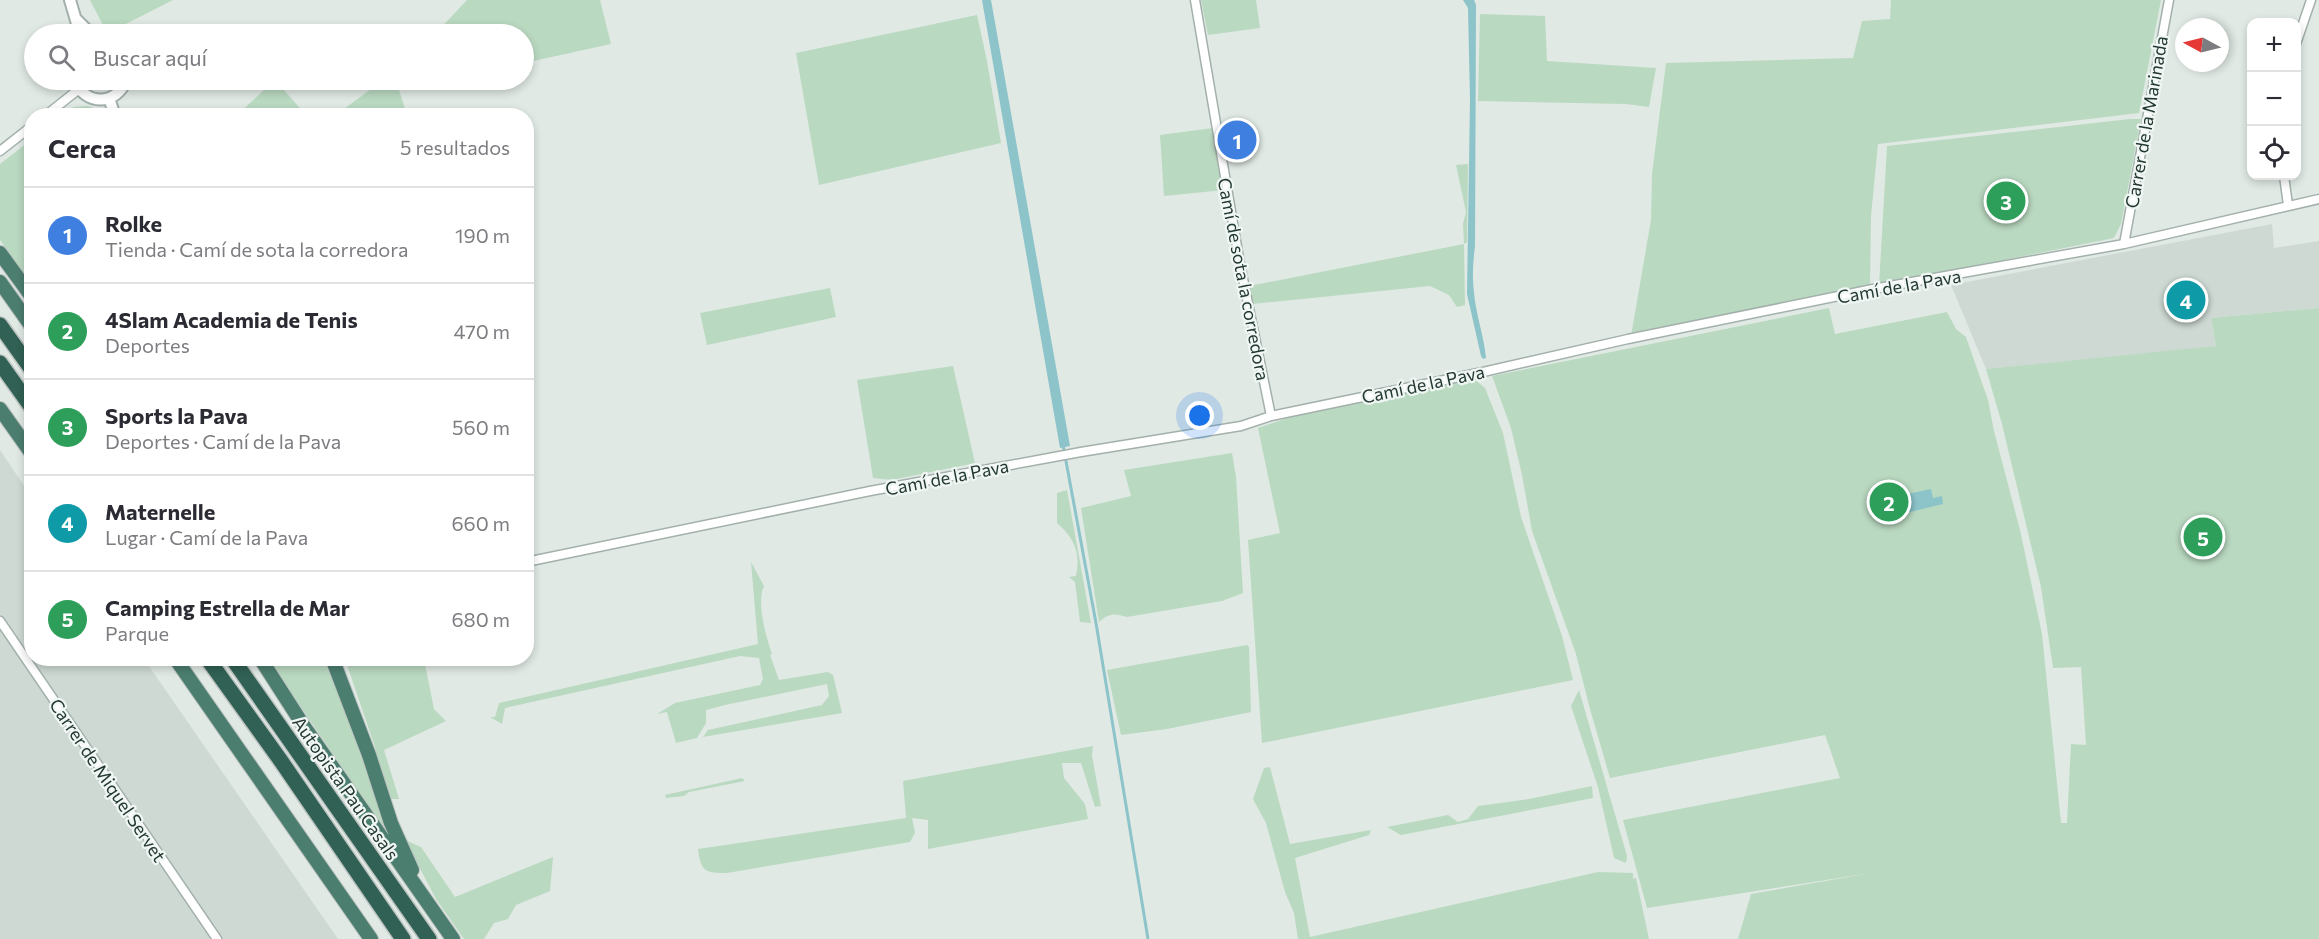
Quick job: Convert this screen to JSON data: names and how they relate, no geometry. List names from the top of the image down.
{
  "streets": {
    "highway": ["Autopista Pau Casals"],
    "street": [
      "Carrer de la Marinada",
      "Camí de sota la corredora",
      "Camí de la Pava",
      "Carrer de Miquel Servet"
    ]
  },
  "crossings": [
    ["Carrer de la Marinada", "Camí de la Pava"],
    ["Camí de sota la corredora", "Camí de la Pava"]
  ],
  "north": "left",
  "page": {
    "map_buttons": ["+", "−"],
    "search": "Buscar aquí",
    "heading": ["Cerca", "5 resultados"],
    "pins": [
      "1",
      "3",
      "4",
      "2",
      "5"
    ],
    "list": [
      {
        "mark": "1",
        "name": "Rolke",
        "note": "Tienda · Camí de sota la corredora",
        "value": "190 m"
      },
      {
        "mark": "2",
        "name": "4Slam Academia de Tenis",
        "note": "Deportes",
        "value": "470 m"
      },
      {
        "mark": "3",
        "name": "Sports la Pava",
        "note": "Deportes · Camí de la Pava",
        "value": "560 m"
      },
      {
        "mark": "4",
        "name": "Maternelle",
        "note": "Lugar · Camí de la Pava",
        "value": "660 m"
      },
      {
        "mark": "5",
        "name": "Camping Estrella de Mar",
        "note": "Parque",
        "value": "680 m"
      }
    ]
  }
}
